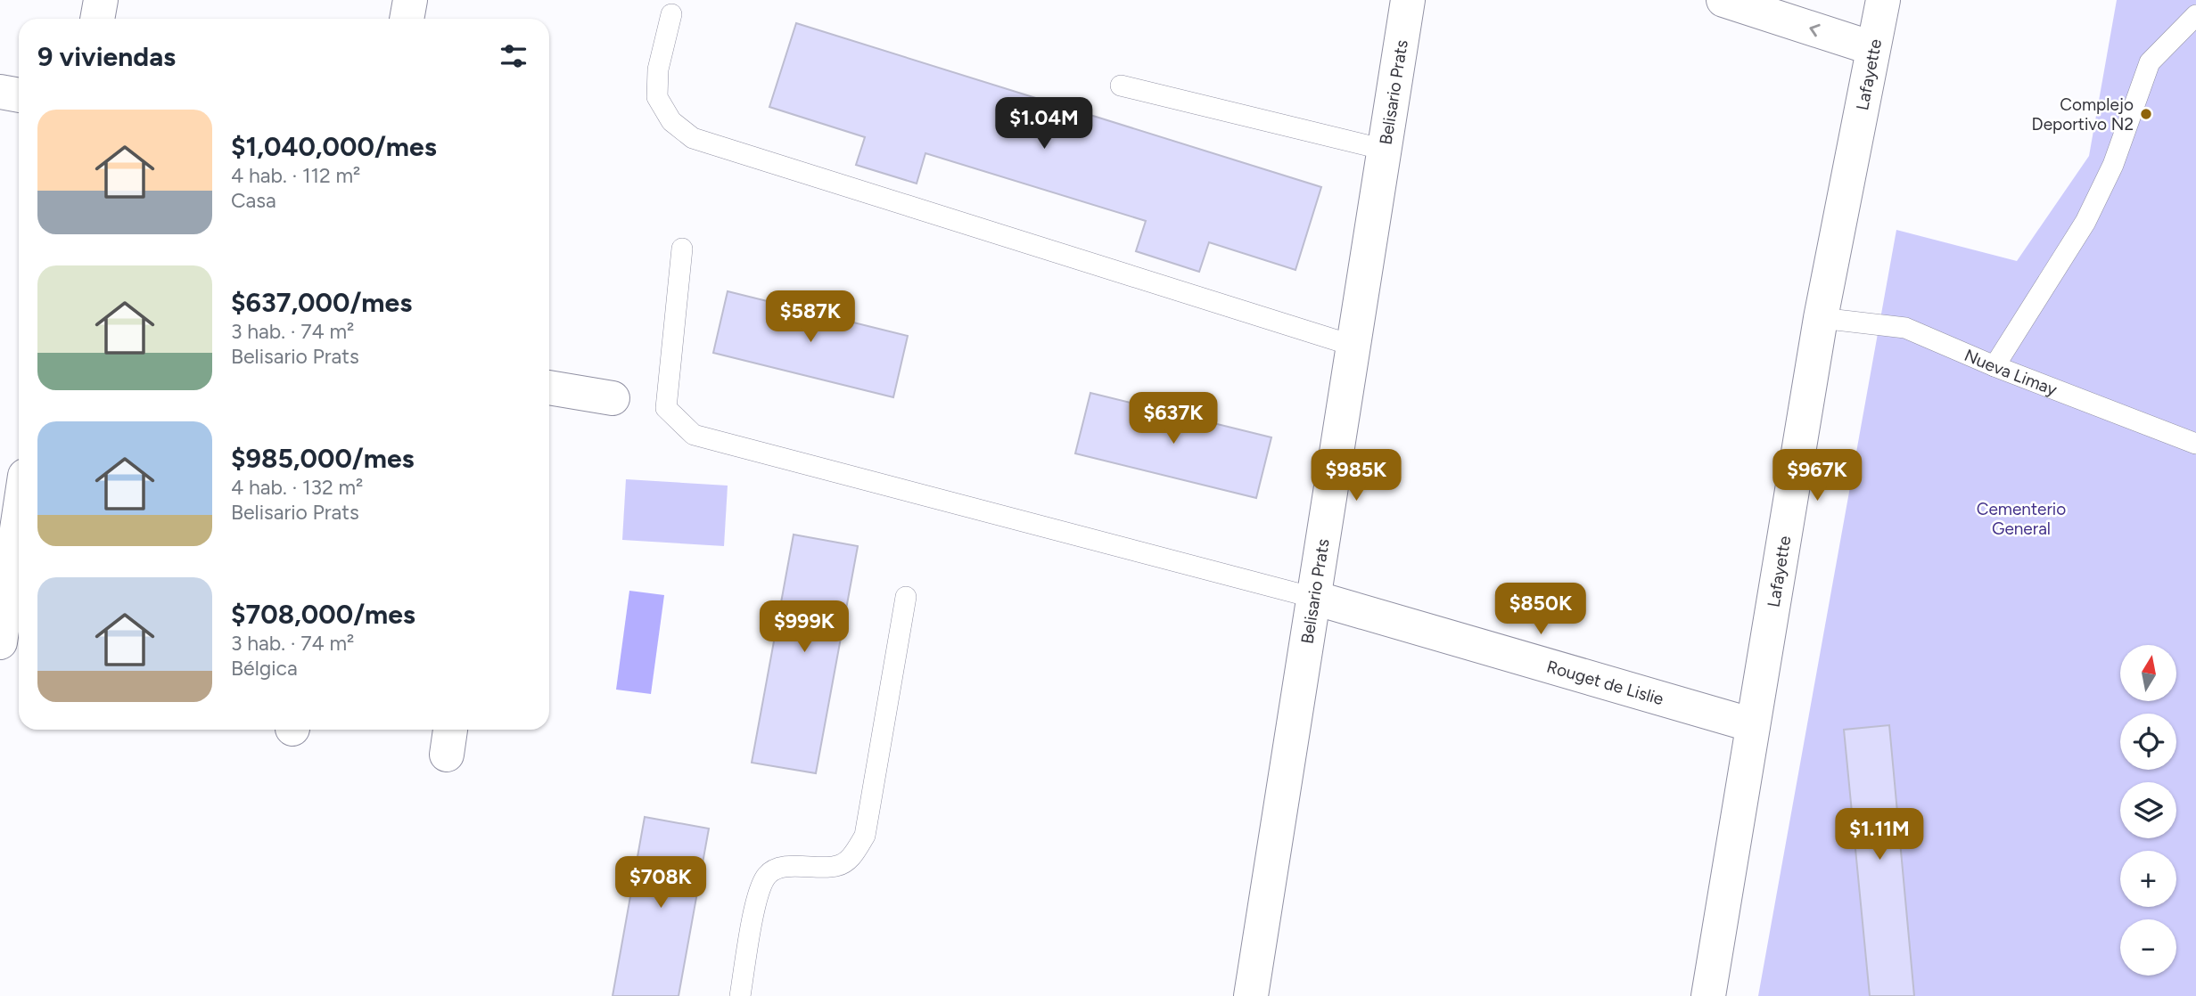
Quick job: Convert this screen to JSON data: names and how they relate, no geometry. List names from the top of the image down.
{
  "streets": {
    "street": ["Lafayette", "Belisario Prats", "Rouget de Lislie"],
    "lane": ["Nueva Limay"]
  },
  "crossings": [
    ["Lafayette", "Nueva Limay"],
    ["Lafayette", "Rouget de Lislie"],
    ["Belisario Prats", "Rouget de Lislie"]
  ],
  "parks": ["Cementerio General"],
  "places": ["Complejo Deportivo N2"],
  "north": "top",
  "page": {
    "heading": "9 viviendas",
    "list": [
      {
        "name": "$1,040,000/mes",
        "note": "4 hab. · 112 m² · Casa"
      },
      {
        "name": "$637,000/mes",
        "note": "3 hab. · 74 m² · Belisario Prats"
      },
      {
        "name": "$985,000/mes",
        "note": "4 hab. · 132 m² · Belisario Prats"
      },
      {
        "name": "$708,000/mes",
        "note": "3 hab. · 74 m² · Bélgica"
      }
    ],
    "price": [
      "$1.04M",
      "$587K",
      "$637K",
      "$985K",
      "$967K",
      "$850K",
      "$999K",
      "$1.11M",
      "$708K"
    ],
    "map_buttons": ["+", "−"]
  }
}
